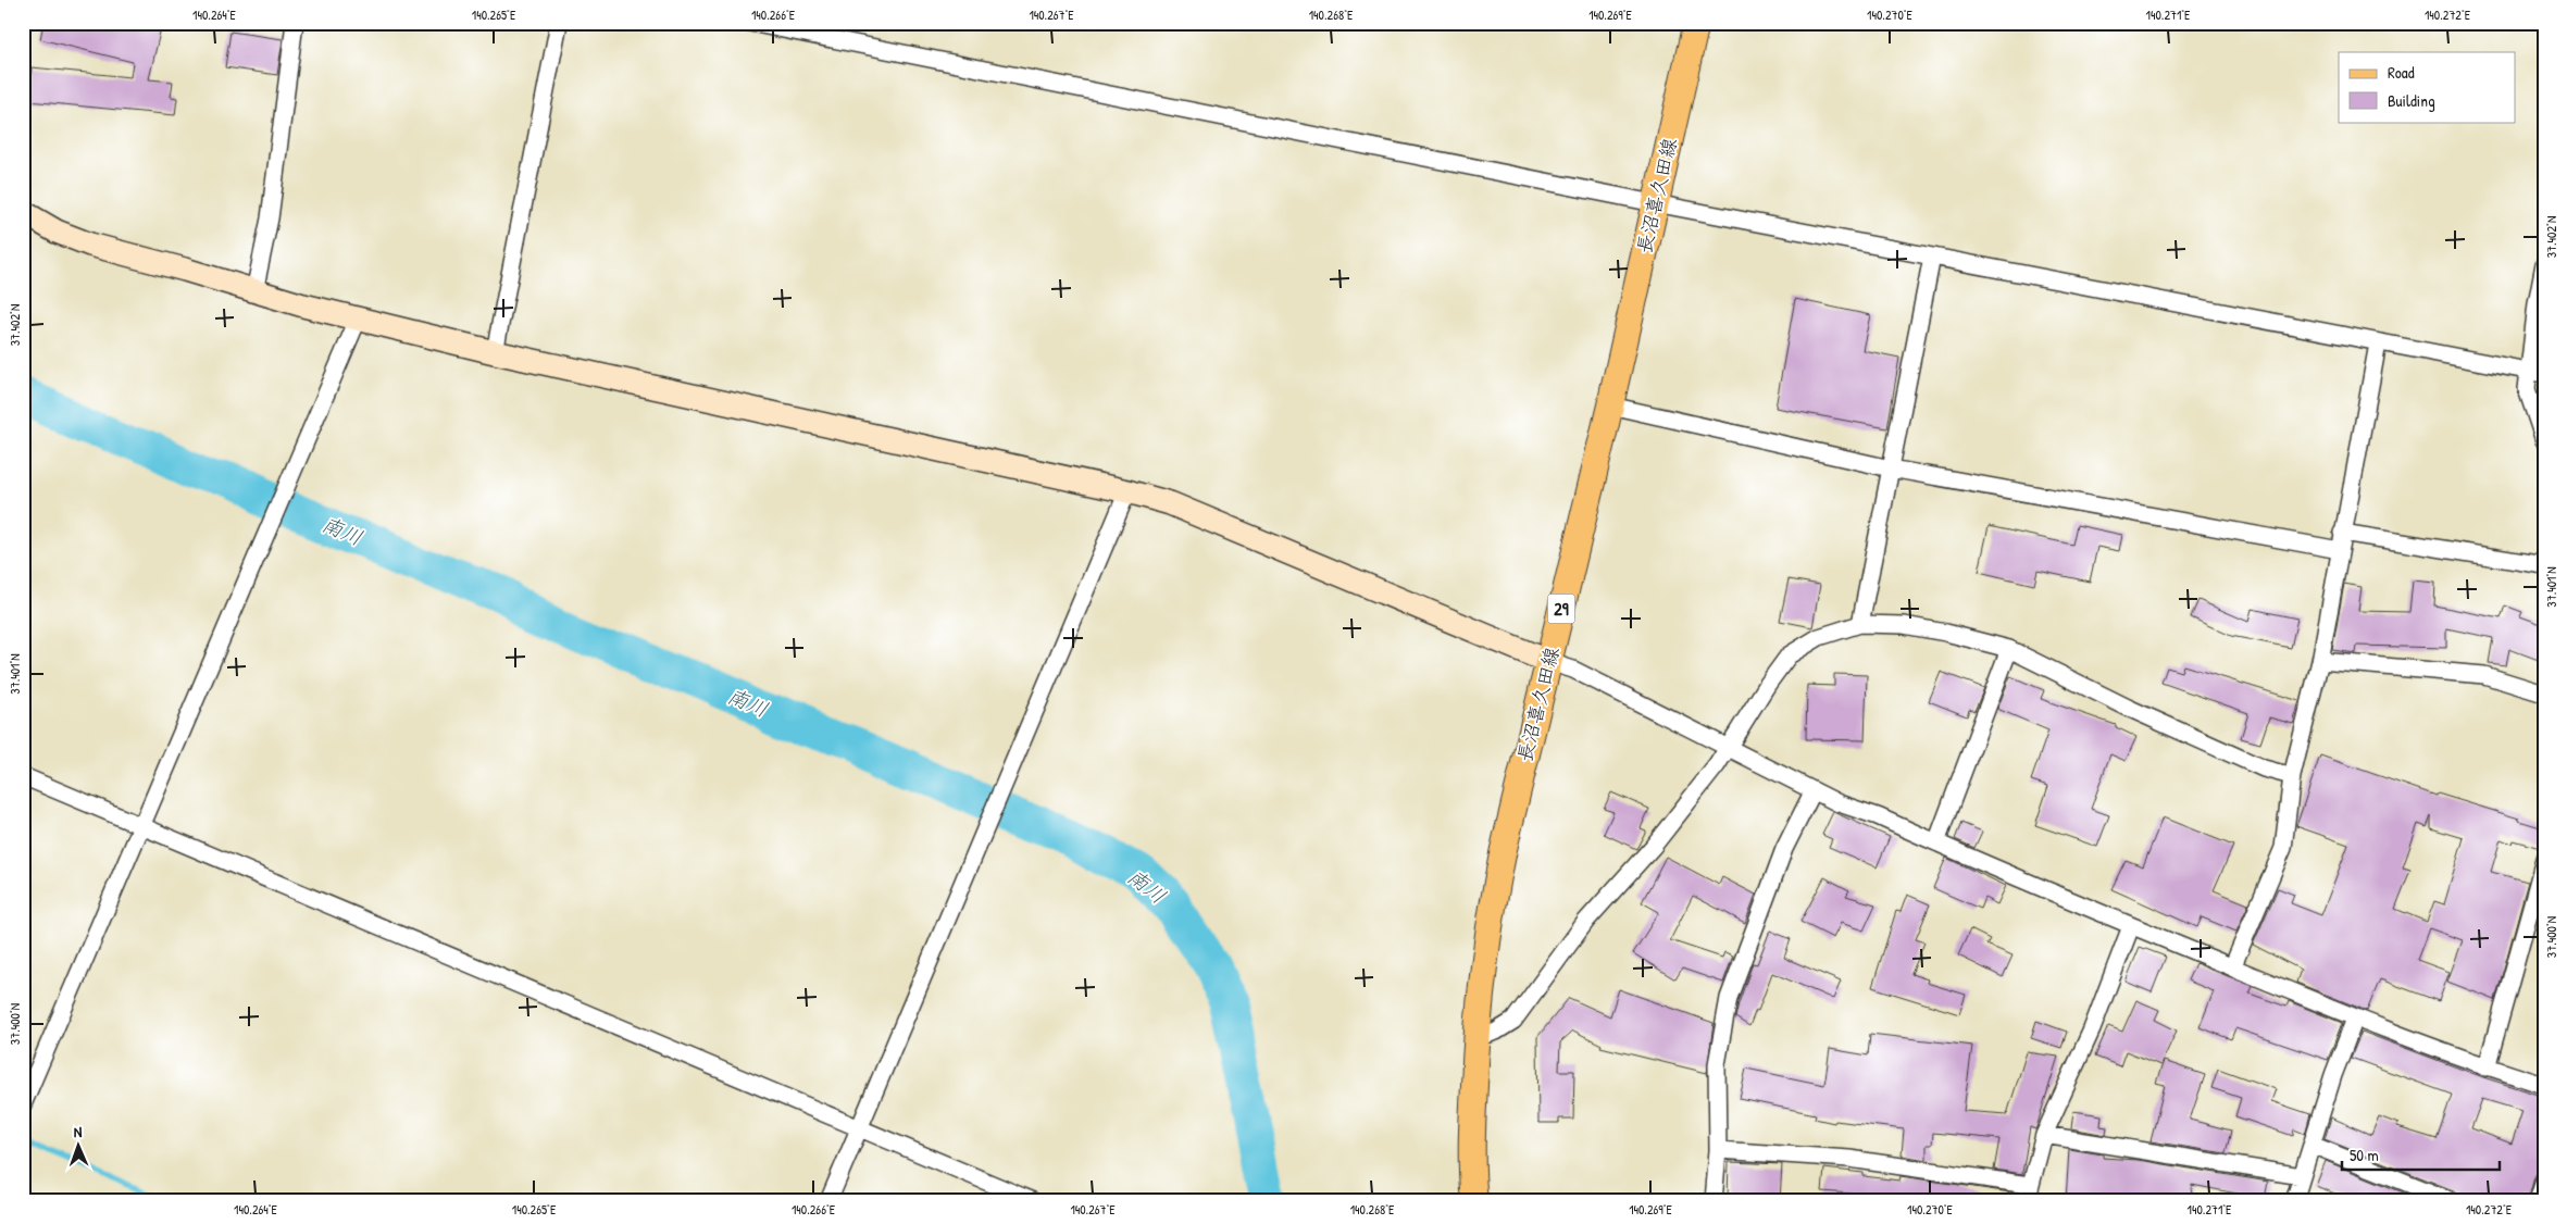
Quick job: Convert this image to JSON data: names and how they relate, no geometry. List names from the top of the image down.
{
  "streets": {
    "main road": ["長沼喜久田線", "29"]
  },
  "water": ["南川"],
  "legend": ["Road", "Building"],
  "scale_bar": "50 m",
  "north": "top",
  "coordinates": [
    "140.264°E",
    "140.265°E",
    "140.266°E",
    "140.267°E",
    "140.268°E",
    "140.269°E",
    "140.270°E",
    "140.271°E",
    "140.272°E",
    "37.402°N",
    "37.401°N",
    "37.400°N"
  ]
}
